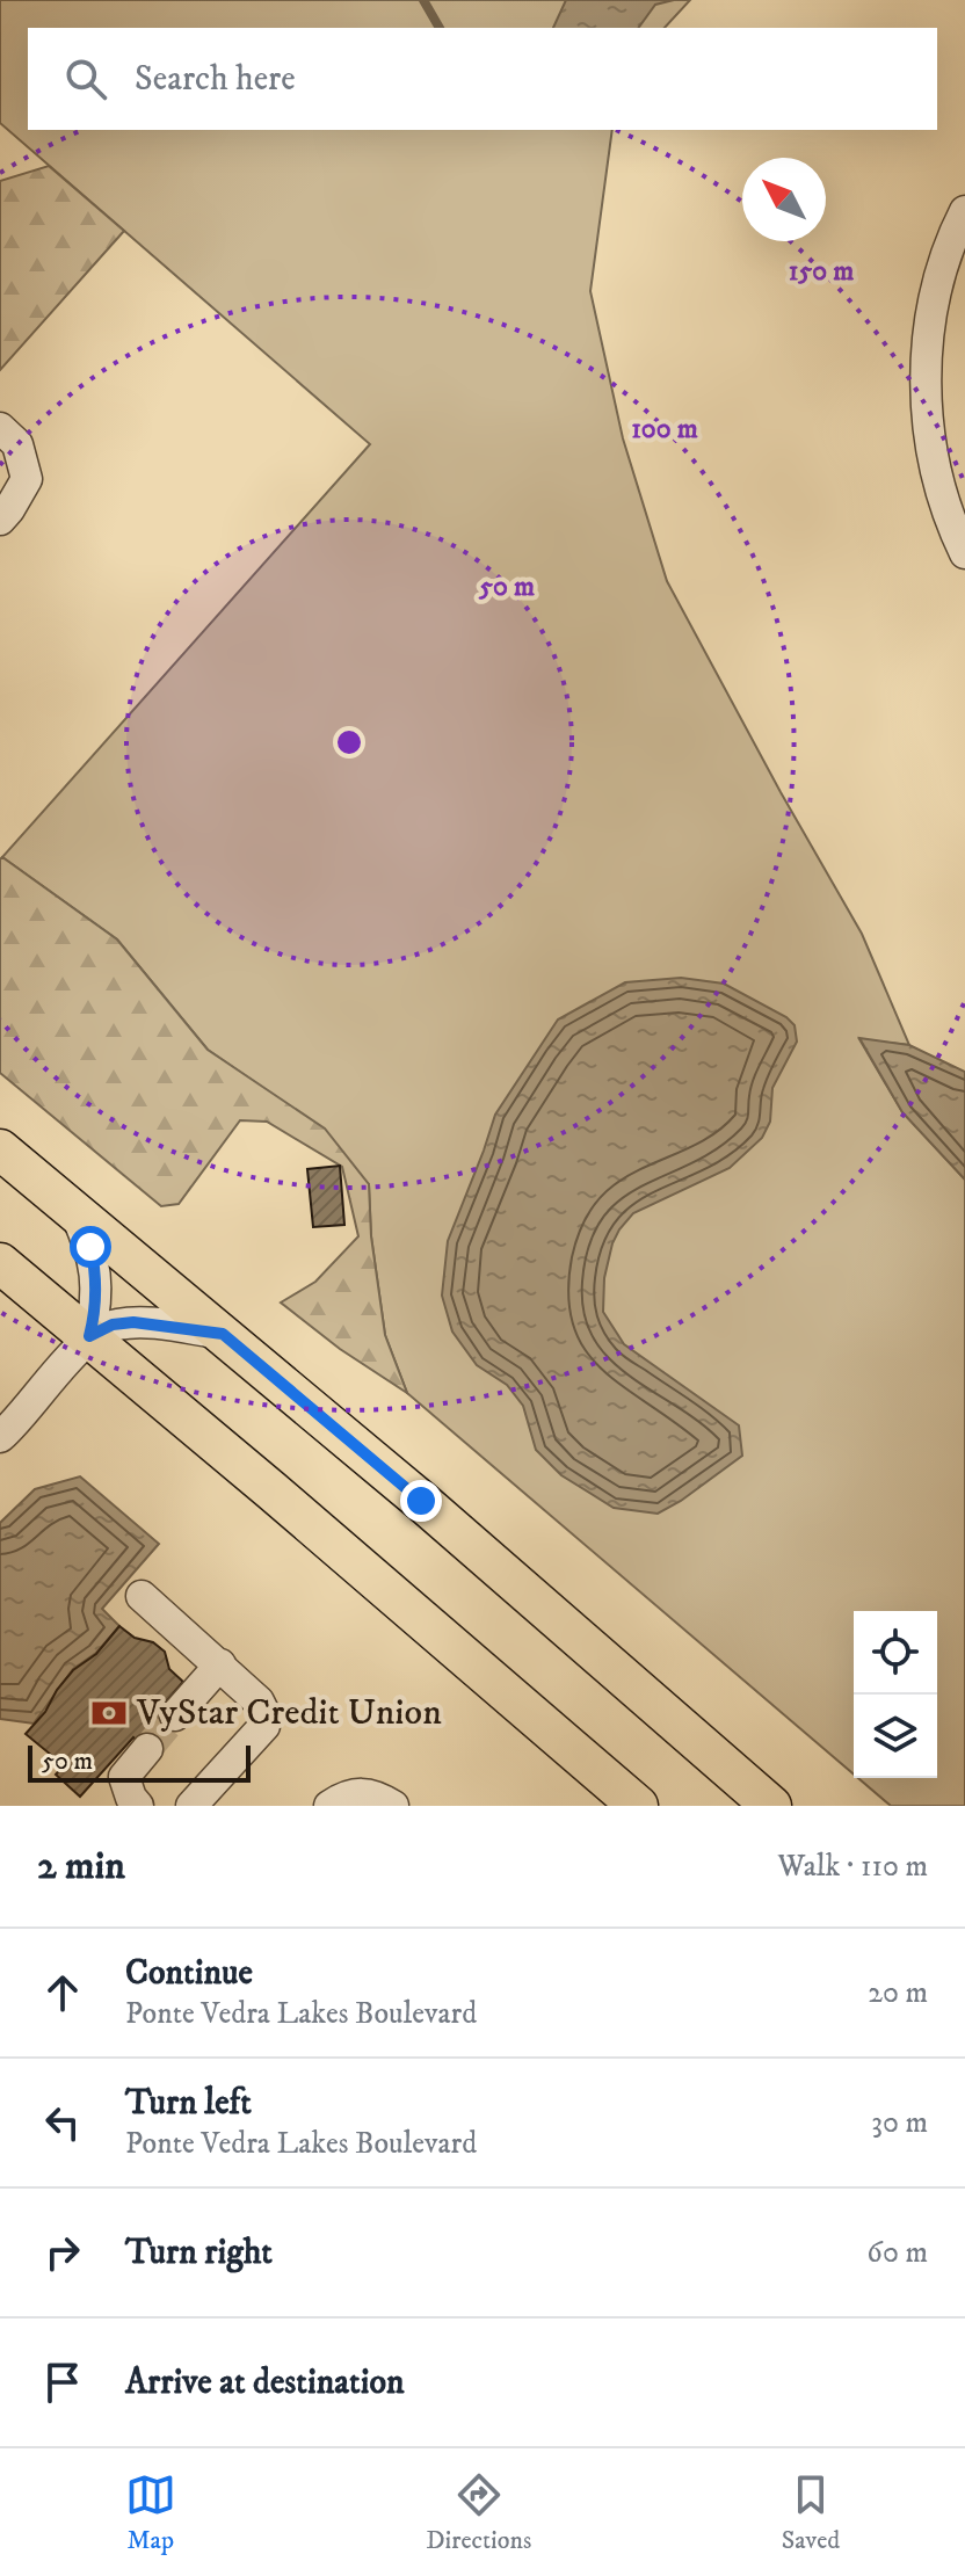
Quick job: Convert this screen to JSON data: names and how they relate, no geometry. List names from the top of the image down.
{
  "places": {
    "bank": ["VyStar Credit Union"]
  },
  "scale_bar": "50 m",
  "north": "top left",
  "page": {
    "search": "Search here",
    "scale": "50 m",
    "heading": ["2 min", "Walk · 110 m"],
    "list": [
      ["Continue", "Ponte Vedra Lakes Boulevard", "20 m"],
      ["Turn left", "Ponte Vedra Lakes Boulevard", "30 m"],
      ["Turn right", "60 m"],
      "Arrive at destination"
    ],
    "nav": ["Map", "Directions", "Saved"]
  },
  "rings": ["150 m", "100 m", "50 m"]
}
